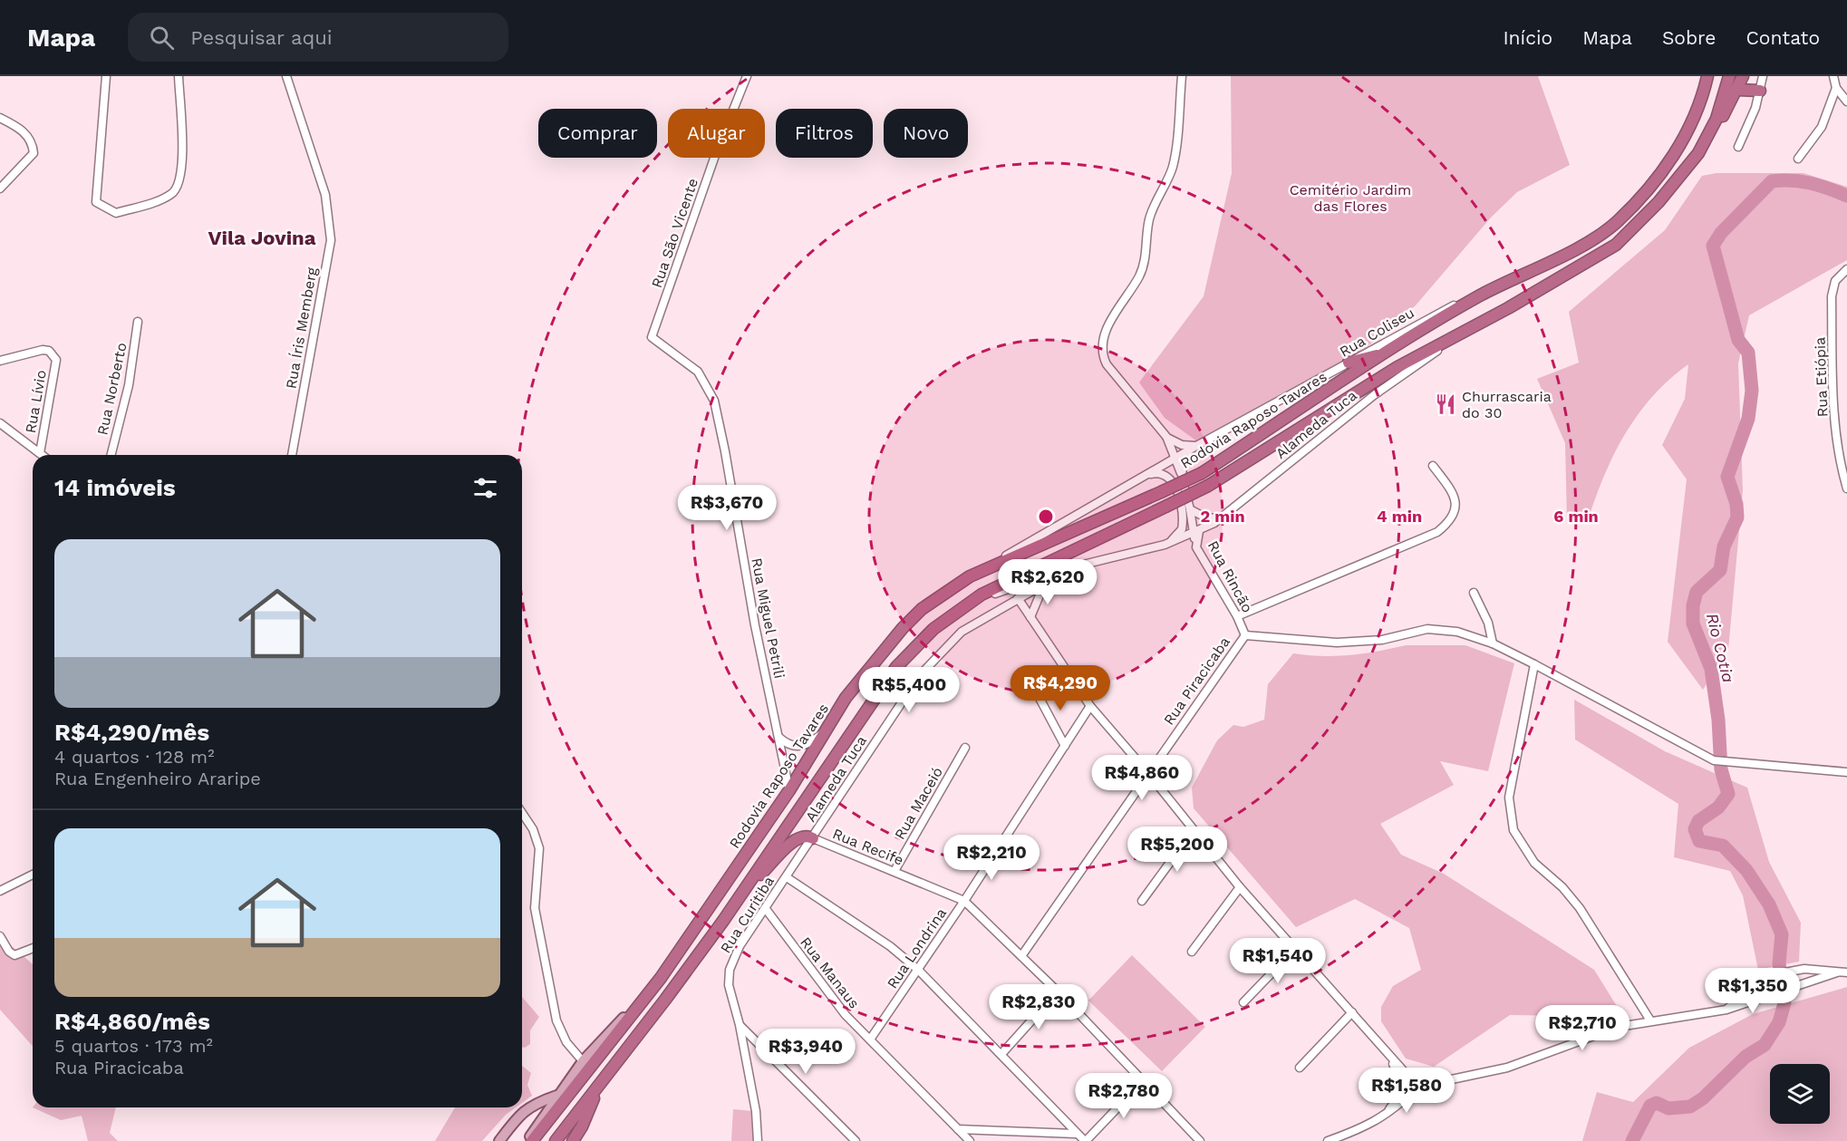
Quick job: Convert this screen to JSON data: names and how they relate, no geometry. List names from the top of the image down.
{
  "streets": {
    "highway": ["Rodovia Raposo Tavares"],
    "street": [
      "Rua São Vicente",
      "Rua Íris Memberg",
      "Rua Coliseu",
      "Rua Etiópia",
      "Rua Norberto",
      "Rua Lívio",
      "Alameda Tuca",
      "Rua Rincão",
      "Rua Miguel Petrili",
      "Rua Piracicaba",
      "Rua Maceió",
      "Rua Recife",
      "Rua Curitiba",
      "Rua Londrina",
      "Rua Manaus"
    ]
  },
  "crossings": [
    ["Rua São Vicente", "Rua Miguel Petrili"],
    ["Rua Coliseu", "Rodovia Raposo Tavares"],
    ["Rodovia Raposo Tavares", "Alameda Tuca"],
    ["Rodovia Raposo Tavares", "Rua Miguel Petrili"],
    ["Alameda Tuca", "Rua Recife"],
    ["Alameda Tuca", "Rua Curitiba"],
    ["Rua Rincão", "Rua Piracicaba"],
    ["Rua Piracicaba", "Rua Recife"],
    ["Rua Maceió", "Rua Recife"],
    ["Rua Recife", "Rua Curitiba"],
    ["Rua Recife", "Rua Londrina"],
    ["Rua Curitiba", "Rua Manaus"],
    ["Rua Londrina", "Rua Manaus"]
  ],
  "districts": ["Vila Jovina"],
  "water": ["Rio Cotia"],
  "parks": ["Cemitério Jardim das Flores"],
  "places": {
    "restaurant": ["Churrascaria do 30"]
  },
  "page": {
    "header": "Mapa",
    "search": "Pesquisar aqui",
    "nav": [
      "Início",
      "Mapa",
      "Sobre",
      "Contato"
    ],
    "chip": [
      "Comprar",
      "Alugar",
      "Filtros",
      "Novo"
    ],
    "heading": "14 imóveis",
    "price": [
      "R$3,670",
      "R$2,620",
      "R$4,290",
      "R$5,400",
      "R$4,860",
      "R$5,200",
      "R$2,210",
      "R$1,540",
      "R$1,350",
      "R$2,830",
      "R$2,710",
      "R$3,940",
      "R$1,580",
      "R$2,780"
    ],
    "list": [
      {
        "name": "R$4,290/mês",
        "note": "4 quartos · 128 m² · Rua Engenheiro Araripe"
      },
      {
        "name": "R$4,860/mês",
        "note": "5 quartos · 173 m² · Rua Piracicaba"
      }
    ]
  },
  "rings": ["2 min", "4 min", "6 min"]
}
